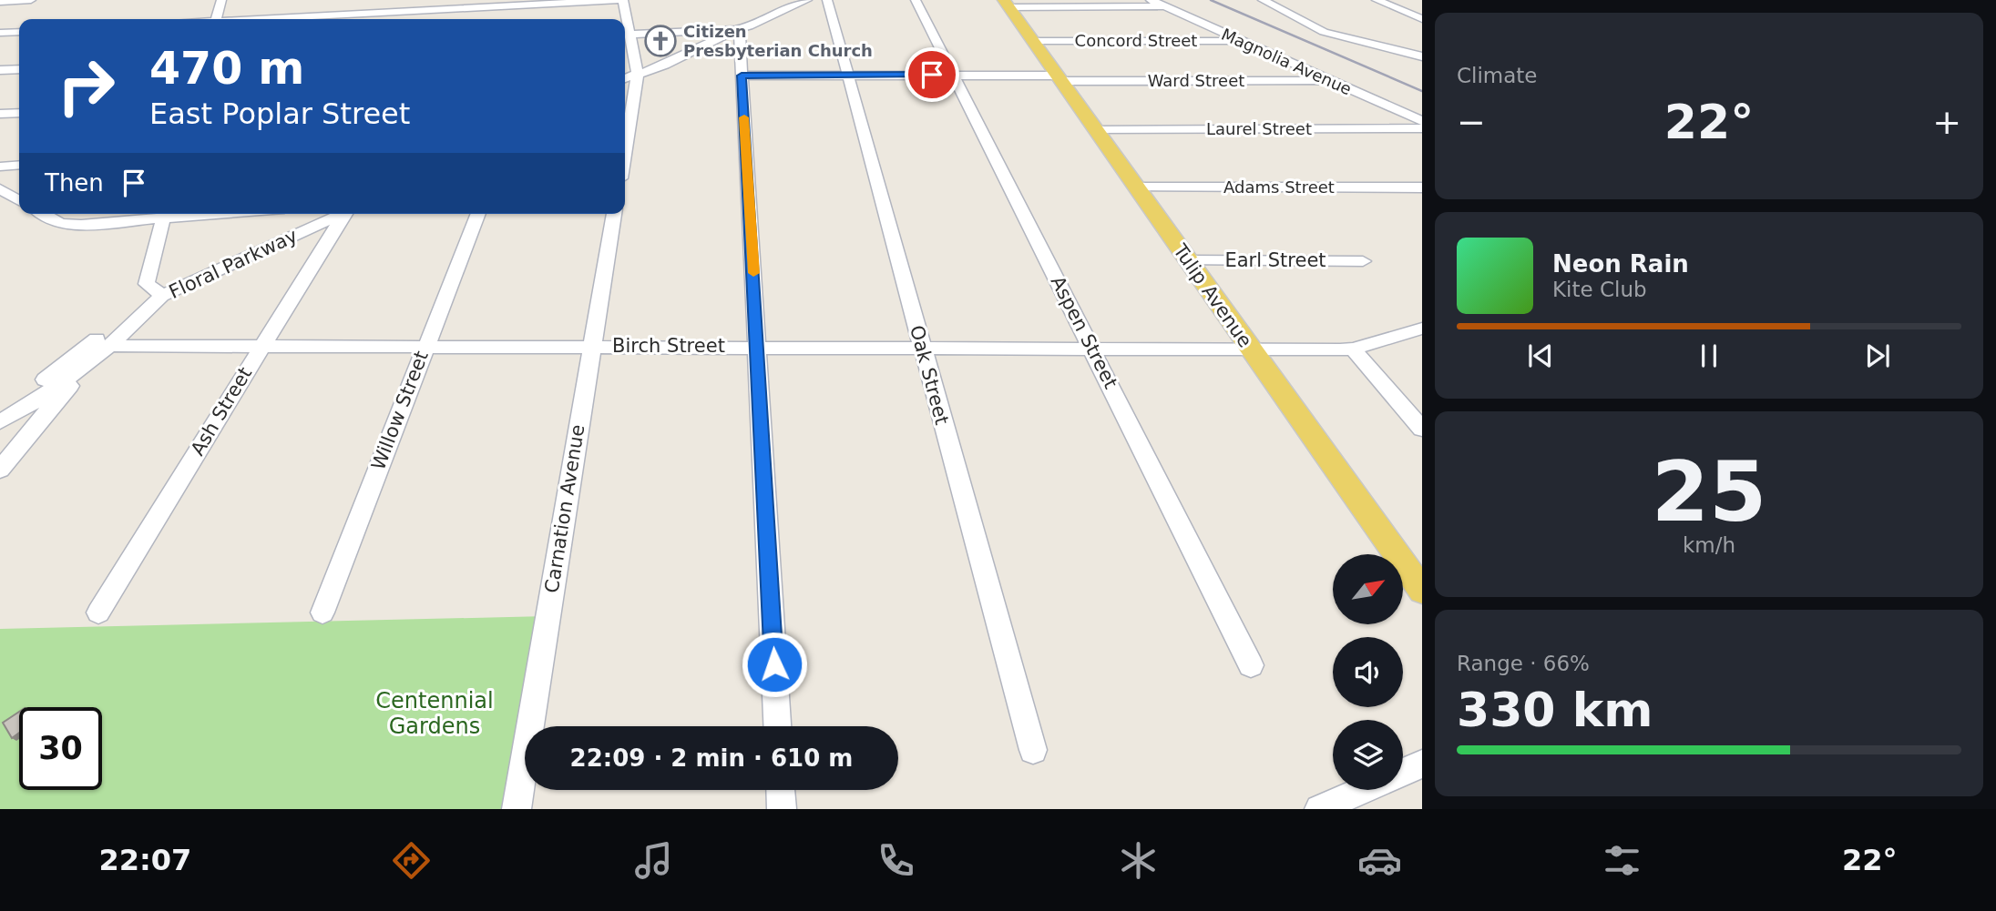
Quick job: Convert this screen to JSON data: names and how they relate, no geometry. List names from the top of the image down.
{
  "streets": {
    "main road": ["Tulip Avenue"],
    "street": [
      "Concord Street",
      "Magnolia Avenue",
      "Ward Street",
      "Laurel Street",
      "Adams Street",
      "Earl Street",
      "Floral Parkway",
      "Aspen Street",
      "Birch Street",
      "Oak Street",
      "Willow Street",
      "Ash Street",
      "Carnation Avenue"
    ]
  },
  "crossings": [
    ["Concord Street", "Magnolia Avenue"],
    ["Concord Street", "Tulip Avenue"],
    ["Magnolia Avenue", "Ward Street"],
    ["Ward Street", "Tulip Avenue"],
    ["Ward Street", "Aspen Street"],
    ["Ward Street", "Oak Street"],
    ["Laurel Street", "Tulip Avenue"],
    ["Adams Street", "Tulip Avenue"],
    ["Earl Street", "Tulip Avenue"],
    ["Floral Parkway", "Birch Street"],
    ["Tulip Avenue", "Birch Street"],
    ["Aspen Street", "Birch Street"],
    ["Birch Street", "Oak Street"],
    ["Birch Street", "Willow Street"],
    ["Birch Street", "Ash Street"],
    ["Birch Street", "Carnation Avenue"]
  ],
  "parks": ["Centennial Gardens"],
  "places": {
    "church": ["Citizen Presbyterian Church"]
  },
  "north": "top right",
  "page": {
    "tile": [
      "Climate",
      ["25", "km/h"],
      ["Range · 66%", "330 km"]
    ],
    "turn": ["470 m", "East Poplar Street"],
    "heat": ["−", "22°", "+"],
    "then": "Then",
    "song": ["Neon Rain", "Kite Club"],
    "limit": "30",
    "trip": "22:09 · 2 min · 610 m",
    "tabs": ["22:07", "22°"]
  }
}
